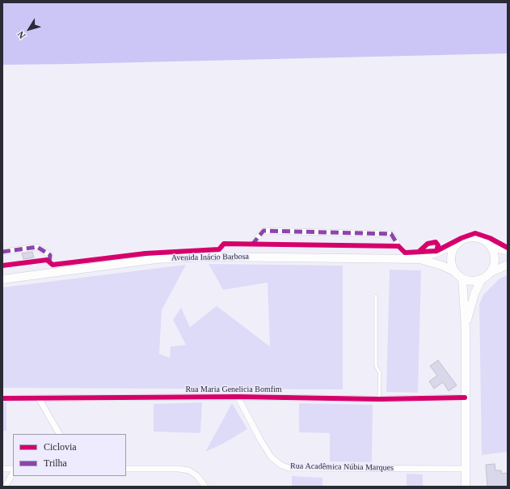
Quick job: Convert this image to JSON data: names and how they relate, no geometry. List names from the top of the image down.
{
  "streets": {
    "main road": ["Avenida Inácio Barbosa"],
    "street": ["Rua Maria Genelicia Bomfim", "Rua Acadêmica Núbia Marques"]
  },
  "crossings": [
    ["Rua Maria Genelicia Bomfim", "Rua Acadêmica Núbia Marques"]
  ],
  "legend": ["Ciclovia", "Trilha"],
  "north": "bottom left"
}
